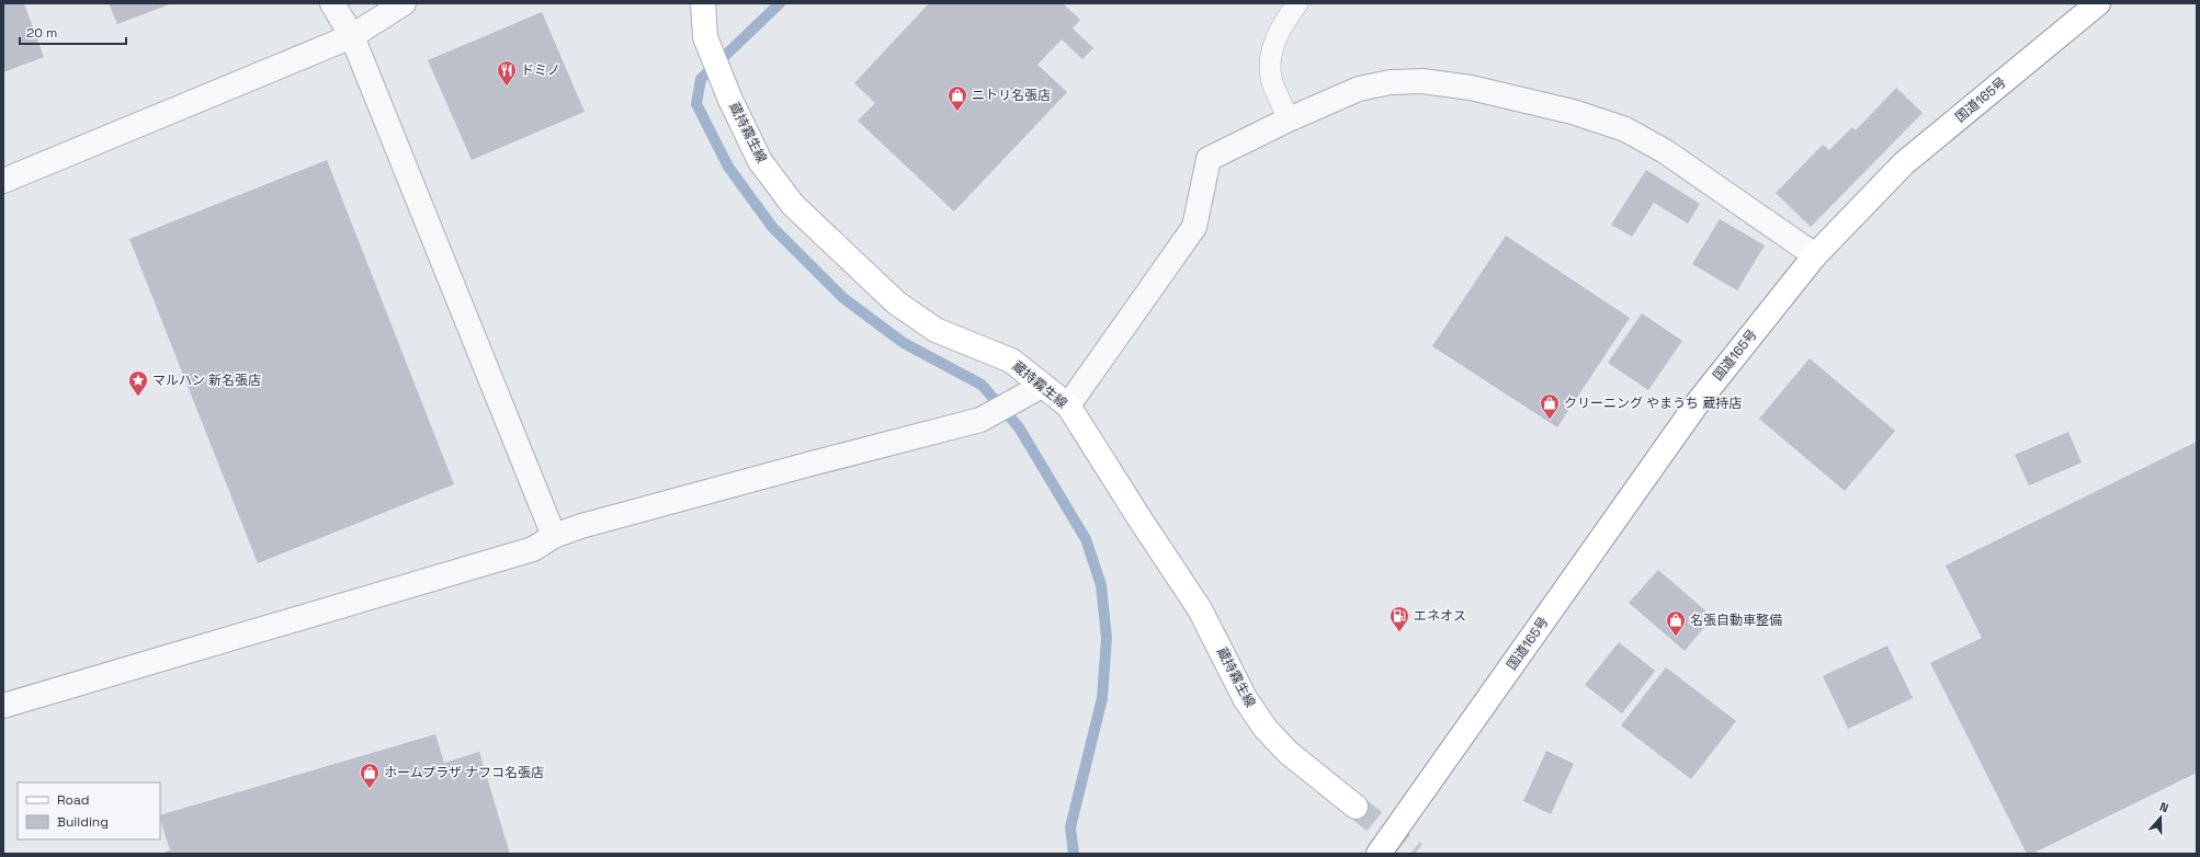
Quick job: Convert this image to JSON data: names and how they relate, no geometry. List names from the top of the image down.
{
  "streets": {
    "main road": ["国道165号", "蔵持霧生線"]
  },
  "places": {
    "restaurant": ["ドミノ"],
    "shop": [
      "ニトリ名張店",
      "クリーニング やまうち 蔵持店",
      "名張自動車整備",
      "ホームプラザ ナフコ名張店"
    ],
    "place": ["マルハン 新名張店"],
    "fuel station": ["エネオス"]
  },
  "legend": ["Road", "Building"],
  "scale_bar": "20 m",
  "north": "top"
}
